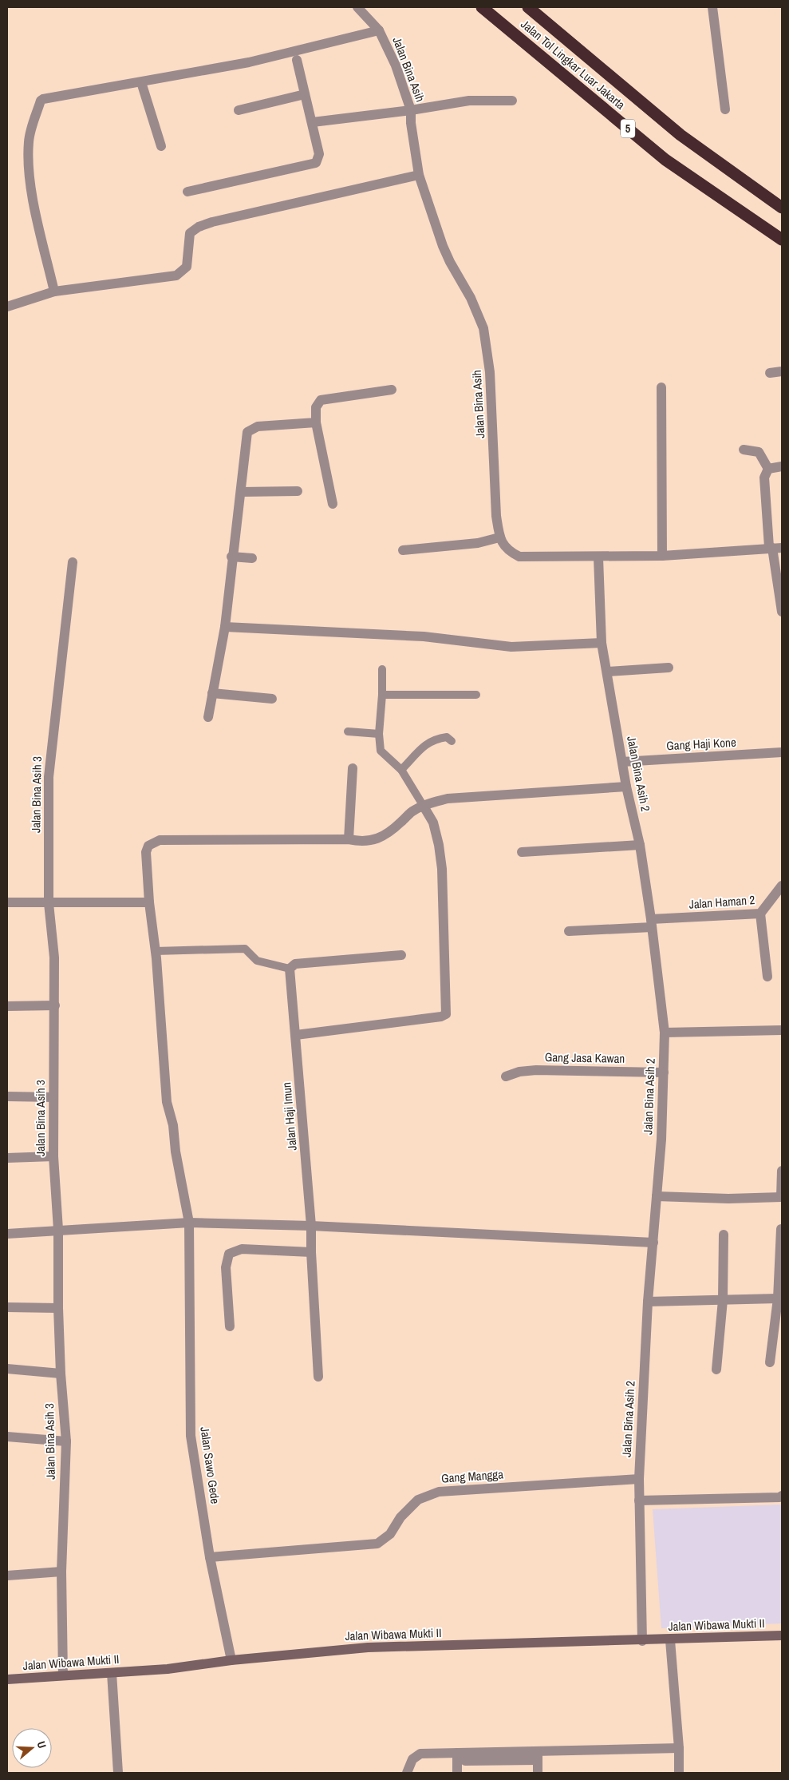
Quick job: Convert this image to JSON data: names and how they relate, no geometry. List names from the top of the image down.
{
  "streets": {
    "highway": ["Jalan Tol Lingkar Luar Jakarta", "5"],
    "main road": ["Jalan Wibawa Mukti II"],
    "street": [
      "Jalan Bina Asih",
      "Gang Haji Kone",
      "Jalan Bina Asih 2",
      "Jalan Bina Asih 3",
      "Jalan Haman 2",
      "Gang Jasa Kawan",
      "Jalan Haji Imun",
      "Jalan Sawo Gede",
      "Gang Mangga"
    ]
  },
  "crossings": [
    ["Gang Haji Kone", "Jalan Bina Asih 2"],
    ["Jalan Bina Asih 2", "Jalan Haman 2"],
    ["Jalan Bina Asih 2", "Gang Jasa Kawan"],
    ["Jalan Bina Asih 2", "Jalan Sawo Gede"],
    ["Jalan Bina Asih 2", "Gang Mangga"],
    ["Jalan Bina Asih 2", "Jalan Wibawa Mukti II"],
    ["Jalan Bina Asih 3", "Jalan Wibawa Mukti II"],
    ["Jalan Sawo Gede", "Gang Mangga"],
    ["Jalan Sawo Gede", "Jalan Wibawa Mukti II"]
  ],
  "north": "right"
}
